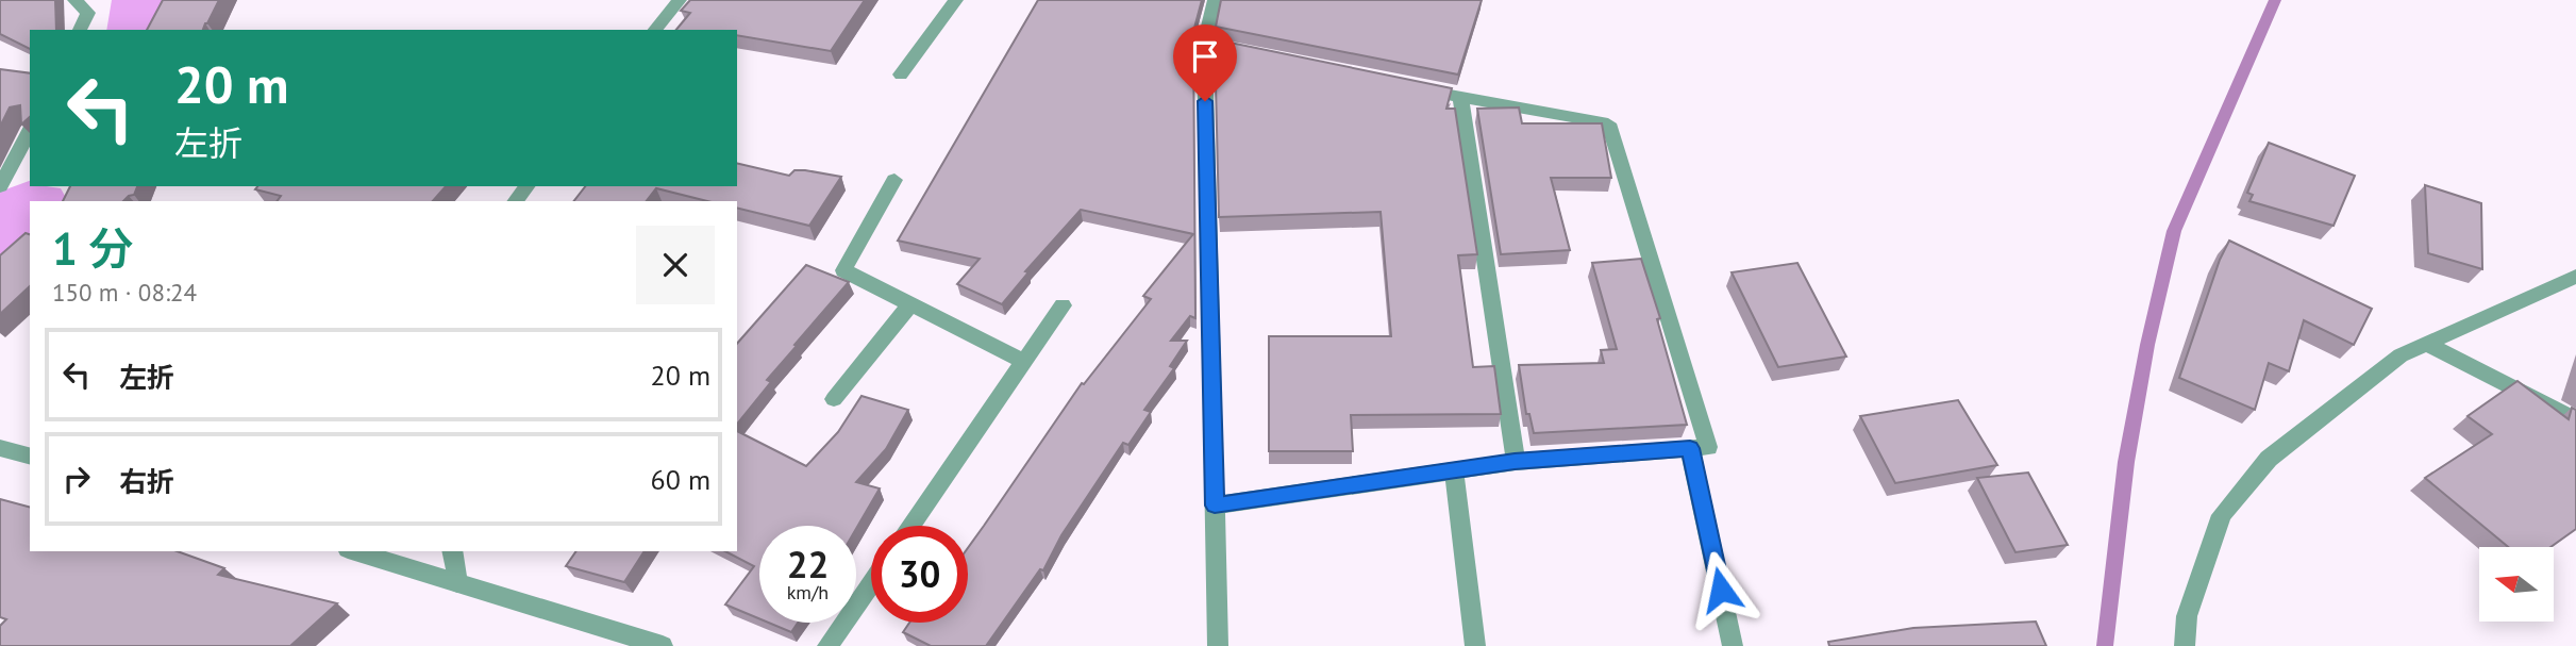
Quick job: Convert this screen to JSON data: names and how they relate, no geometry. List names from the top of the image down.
{
  "north": "left",
  "page": {
    "turn": ["20 m", "左折"],
    "heading": ["1 分", "150 m · 08:24"],
    "list": [
      {
        "name": "左折",
        "value": "20 m"
      },
      {
        "name": "右折",
        "value": "60 m"
      }
    ],
    "speed": "22 km/h",
    "limit": "30"
  }
}
